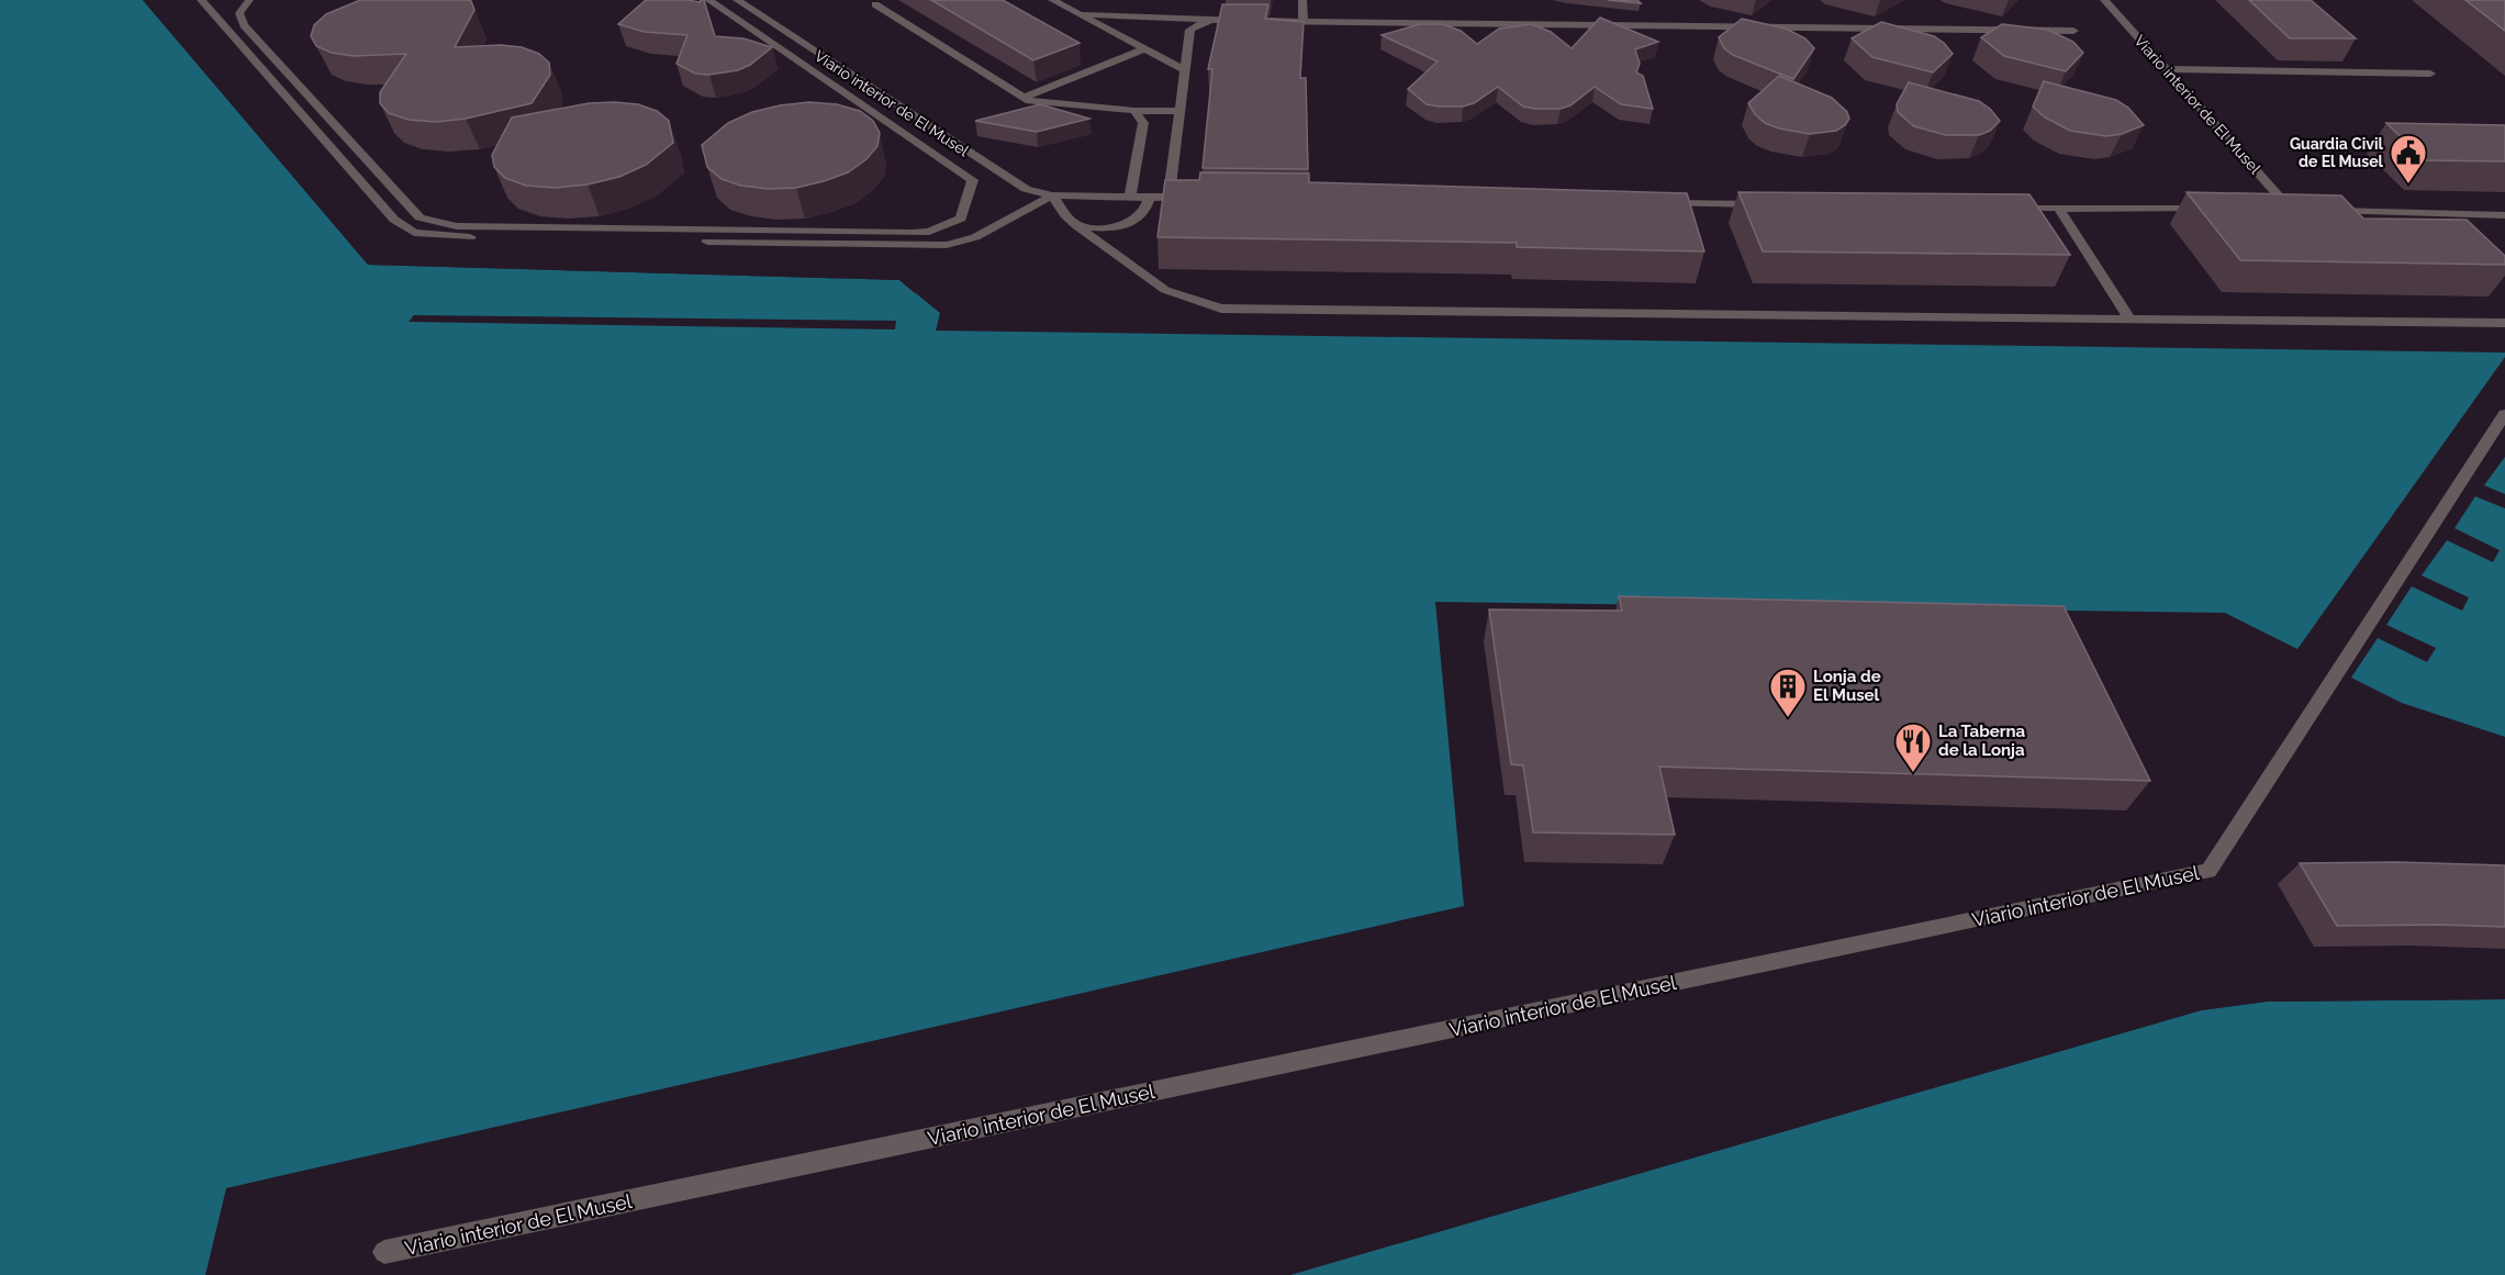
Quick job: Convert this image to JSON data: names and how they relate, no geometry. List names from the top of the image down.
{
  "streets": {
    "lane": ["Viario interior de El Musel"]
  },
  "places": {
    "public building": ["Guardia Civil de El Musel"],
    "building": ["Lonja de El Musel"],
    "restaurant": ["La Taberna de la Lonja"]
  }
}
